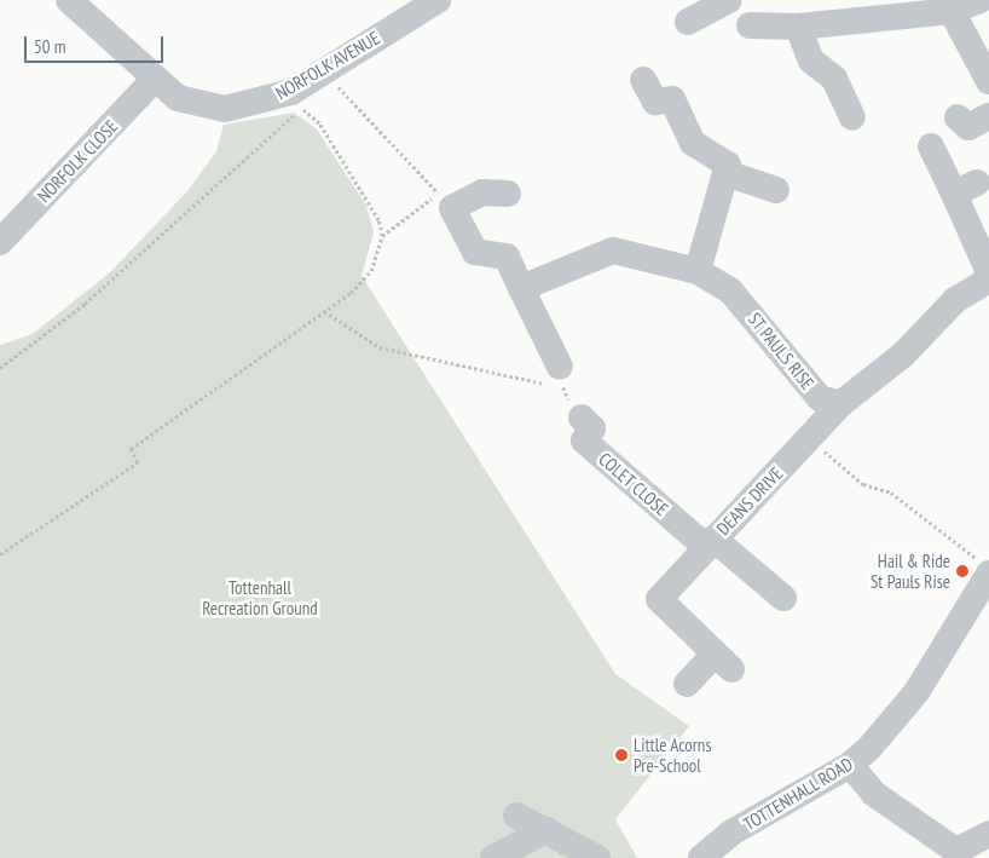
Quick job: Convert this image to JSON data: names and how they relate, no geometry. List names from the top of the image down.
{
  "streets": {
    "street": [
      "NORFOLK AVENUE",
      "NORFOLK CLOSE",
      "ST PAULS RISE",
      "COLET CLOSE",
      "DEANS DRIVE",
      "TOTTENHALL ROAD"
    ]
  },
  "crossings": [
    ["NORFOLK AVENUE", "NORFOLK CLOSE"],
    ["ST PAULS RISE", "DEANS DRIVE"],
    ["COLET CLOSE", "DEANS DRIVE"]
  ],
  "parks": ["Tottenhall Recreation Ground"],
  "places": ["Hail & Ride St Pauls Rise", "Little Acorns Pre-School"],
  "scale_bar": "50 m"
}
